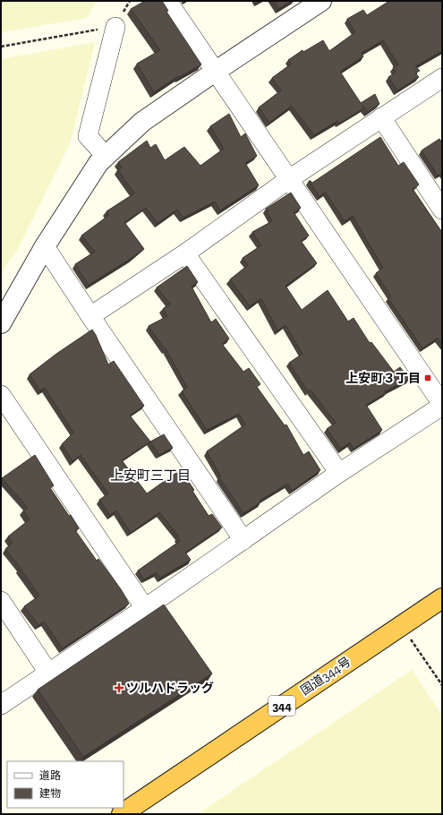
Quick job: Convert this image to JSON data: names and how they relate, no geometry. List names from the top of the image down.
{
  "streets": {
    "highway": ["国道344号", "344"]
  },
  "districts": ["上安町三丁目"],
  "places": {
    "transit": ["上安町３丁目"],
    "health": ["ツルハドラッグ"]
  },
  "legend": ["道路", "建物"]
}
